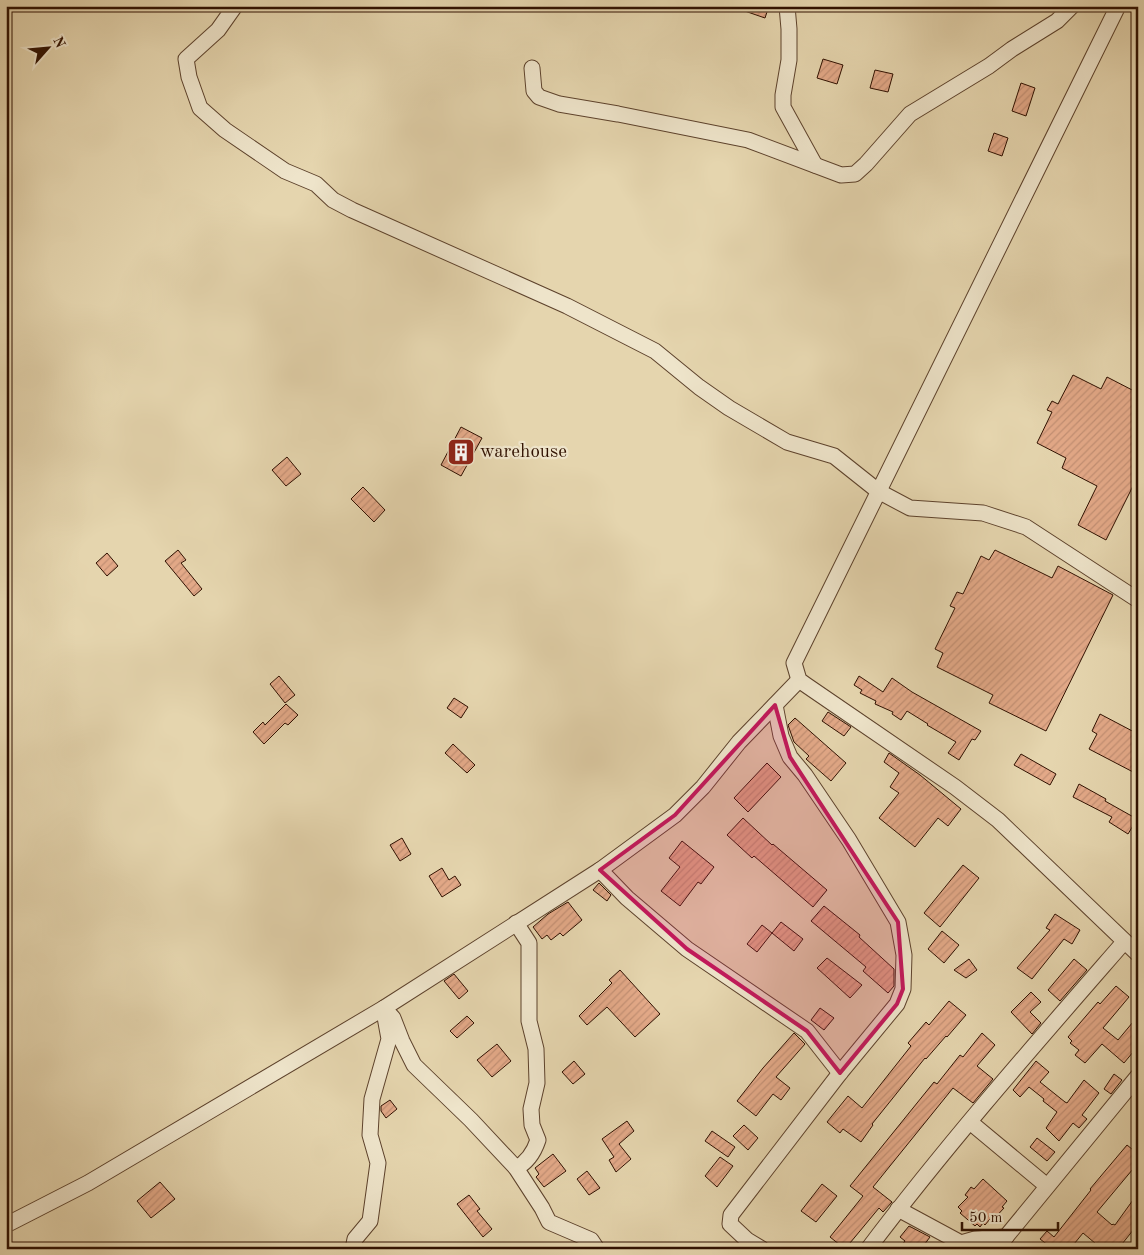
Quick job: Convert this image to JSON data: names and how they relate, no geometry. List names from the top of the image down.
{
  "places": {
    "building": ["warehouse"]
  },
  "scale_bar": "50 m",
  "north": "top right"
}
